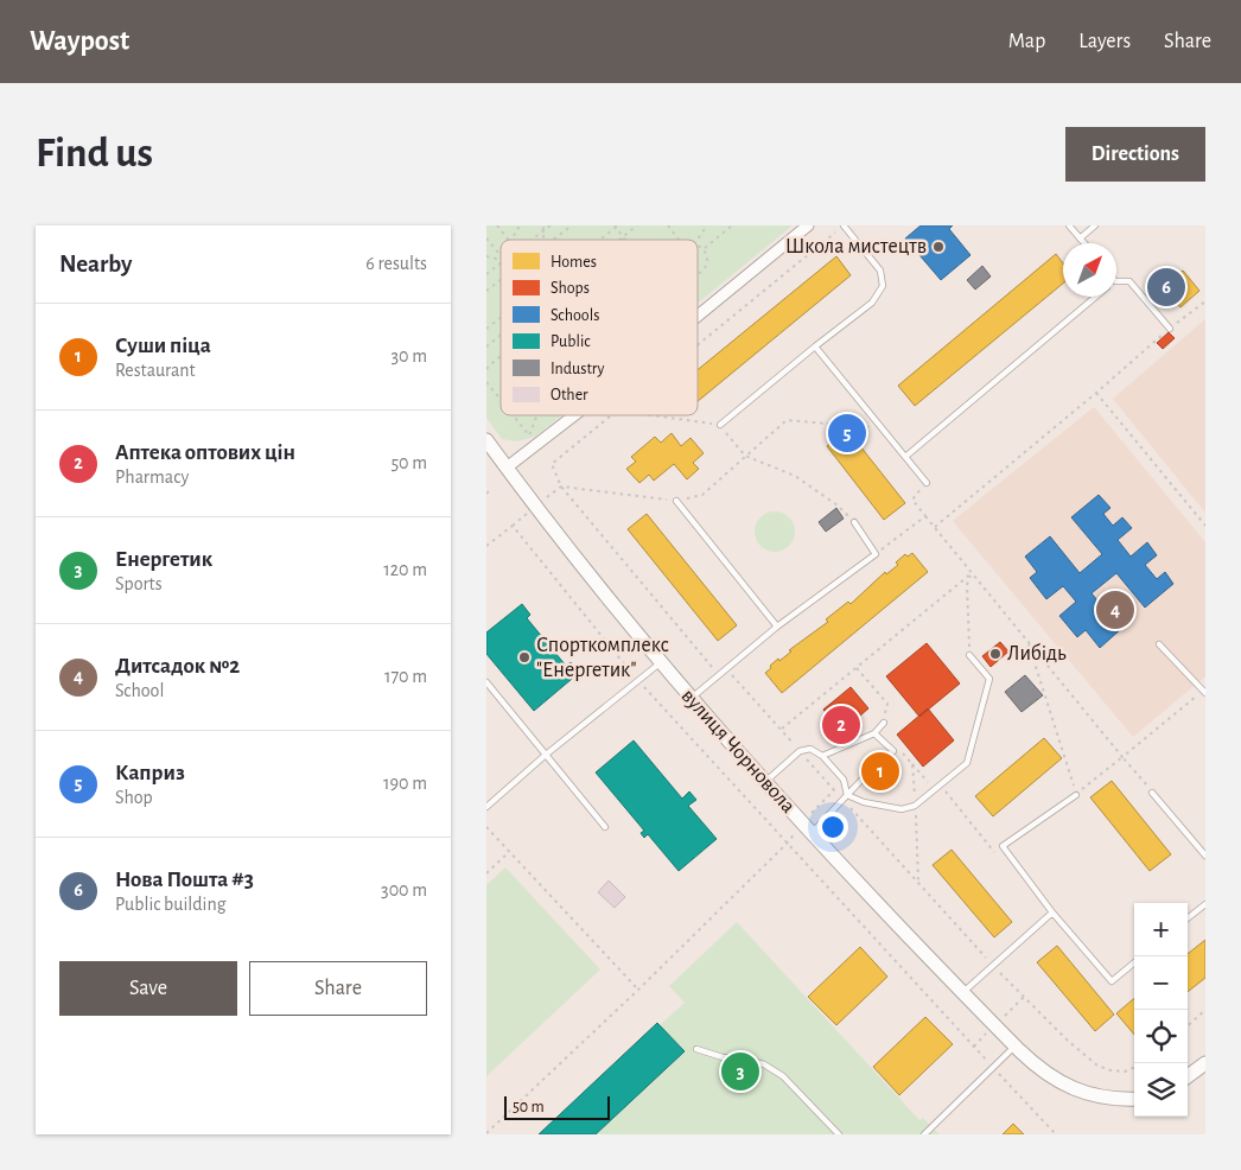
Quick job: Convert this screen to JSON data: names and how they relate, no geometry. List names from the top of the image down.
{
  "streets": {
    "street": ["вулиця Чорновола"]
  },
  "places": ["Школа мистецтв", "Либідь", "Спорткомплекс \"Енергетик\""],
  "legend": [
    "Homes",
    "Shops",
    "Schools",
    "Public",
    "Industry",
    "Other"
  ],
  "scale_bar": "50 m",
  "north": "top right",
  "page": {
    "header": "Waypost",
    "nav": ["Map", "Layers", "Share"],
    "buttons": [
      "Directions",
      ["Save", "Share"]
    ],
    "title": "Find us",
    "heading": ["Nearby", "6 results"],
    "pins": [
      "6",
      "5",
      "4",
      "2",
      "1",
      "3"
    ],
    "list": [
      {
        "mark": "1",
        "name": "Суши піца",
        "note": "Restaurant",
        "value": "30 m"
      },
      {
        "mark": "2",
        "name": "Аптека оптових цін",
        "note": "Pharmacy",
        "value": "50 m"
      },
      {
        "mark": "3",
        "name": "Енергетик",
        "note": "Sports",
        "value": "120 m"
      },
      {
        "mark": "4",
        "name": "Дитсадок №2",
        "note": "School",
        "value": "170 m"
      },
      {
        "mark": "5",
        "name": "Каприз",
        "note": "Shop",
        "value": "190 m"
      },
      {
        "mark": "6",
        "name": "Нова Пошта #3",
        "note": "Public building",
        "value": "300 m"
      }
    ],
    "map_buttons": ["+", "−"],
    "scale": "50 m"
  }
}
